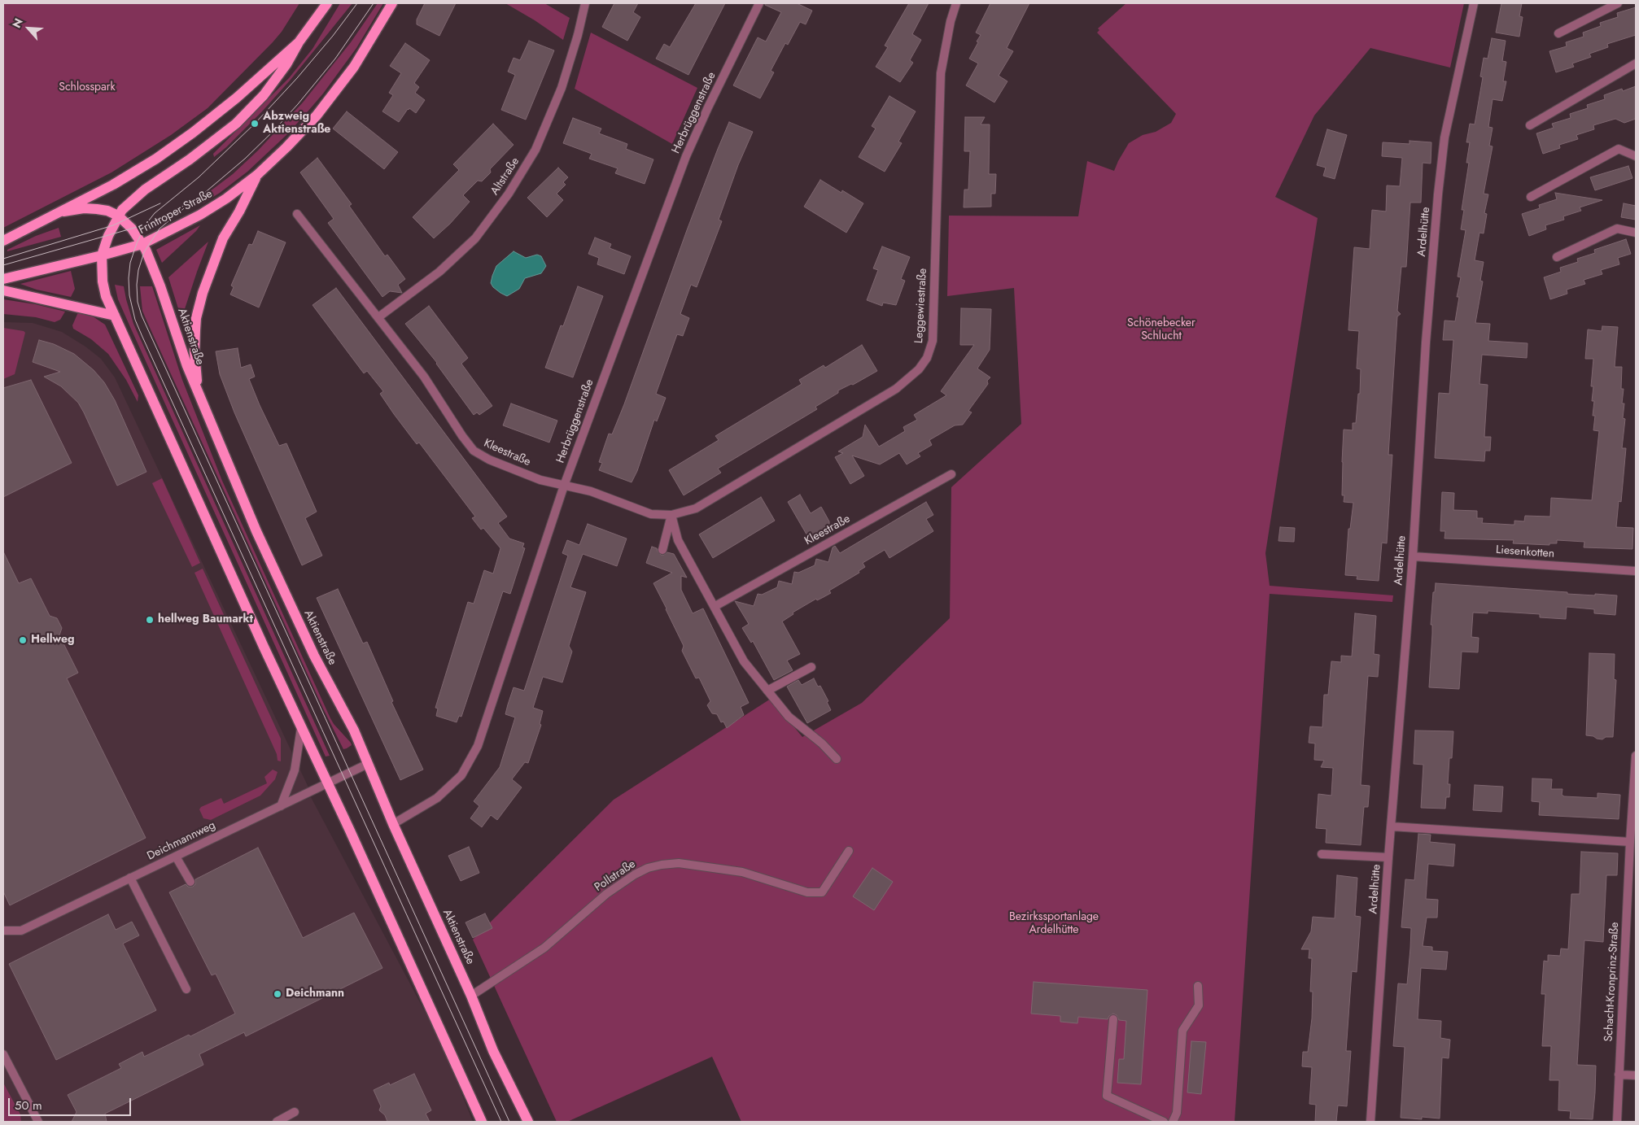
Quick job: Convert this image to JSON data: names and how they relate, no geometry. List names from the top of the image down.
{
  "streets": {
    "main road": ["Frintroper Straße", "Aktienstraße"],
    "street": [
      "Herbrüggenstraße",
      "Altstraße",
      "Ardelhütte",
      "Leggewiestraße",
      "Kleestraße",
      "Liesenkotten",
      "Deichmannweg",
      "Pollstraße",
      "Schacht-Kronprinz-Straße"
    ]
  },
  "crossings": [
    ["Herbrüggenstraße", "Aktienstraße"],
    ["Herbrüggenstraße", "Kleestraße"],
    ["Altstraße", "Kleestraße"],
    ["Frintroper Straße", "Aktienstraße"],
    ["Ardelhütte", "Liesenkotten"],
    ["Leggewiestraße", "Kleestraße"],
    ["Aktienstraße", "Deichmannweg"],
    ["Aktienstraße", "Pollstraße"]
  ],
  "parks": ["Schlosspark", "Schönebecker Schlucht", "Bezirkssportanlage Ardelhütte"],
  "places": [
    "Abzweig Aktienstraße",
    "hellweg Baumarkt",
    "Hellweg",
    "Deichmann"
  ],
  "scale_bar": "50 m",
  "north": "top left"
}
